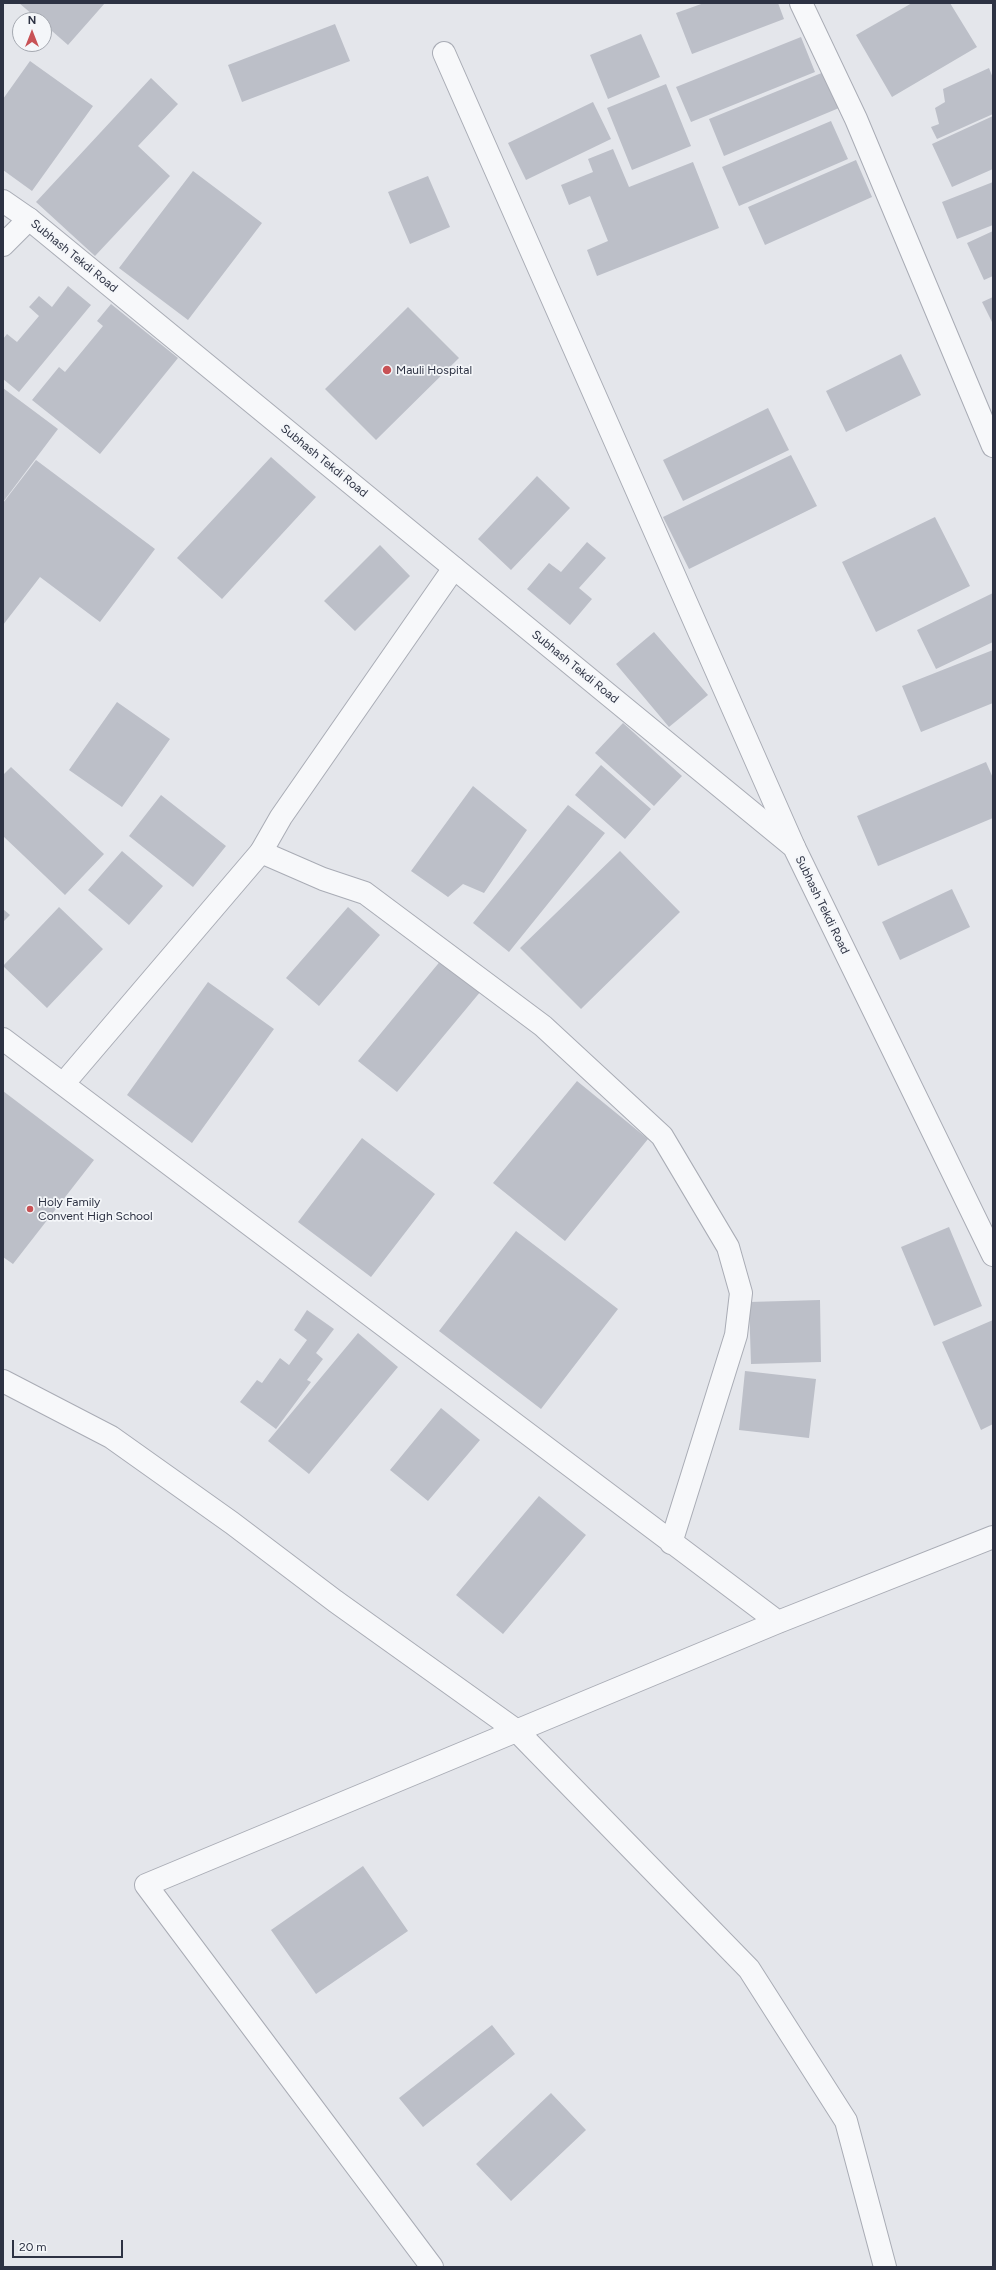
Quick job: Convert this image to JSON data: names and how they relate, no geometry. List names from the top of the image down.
{
  "streets": {
    "street": ["Subhash Tekdi Road"]
  },
  "places": ["Mauli Hospital", "Holy Family Convent High School"],
  "scale_bar": "20 m",
  "north": "top"
}
